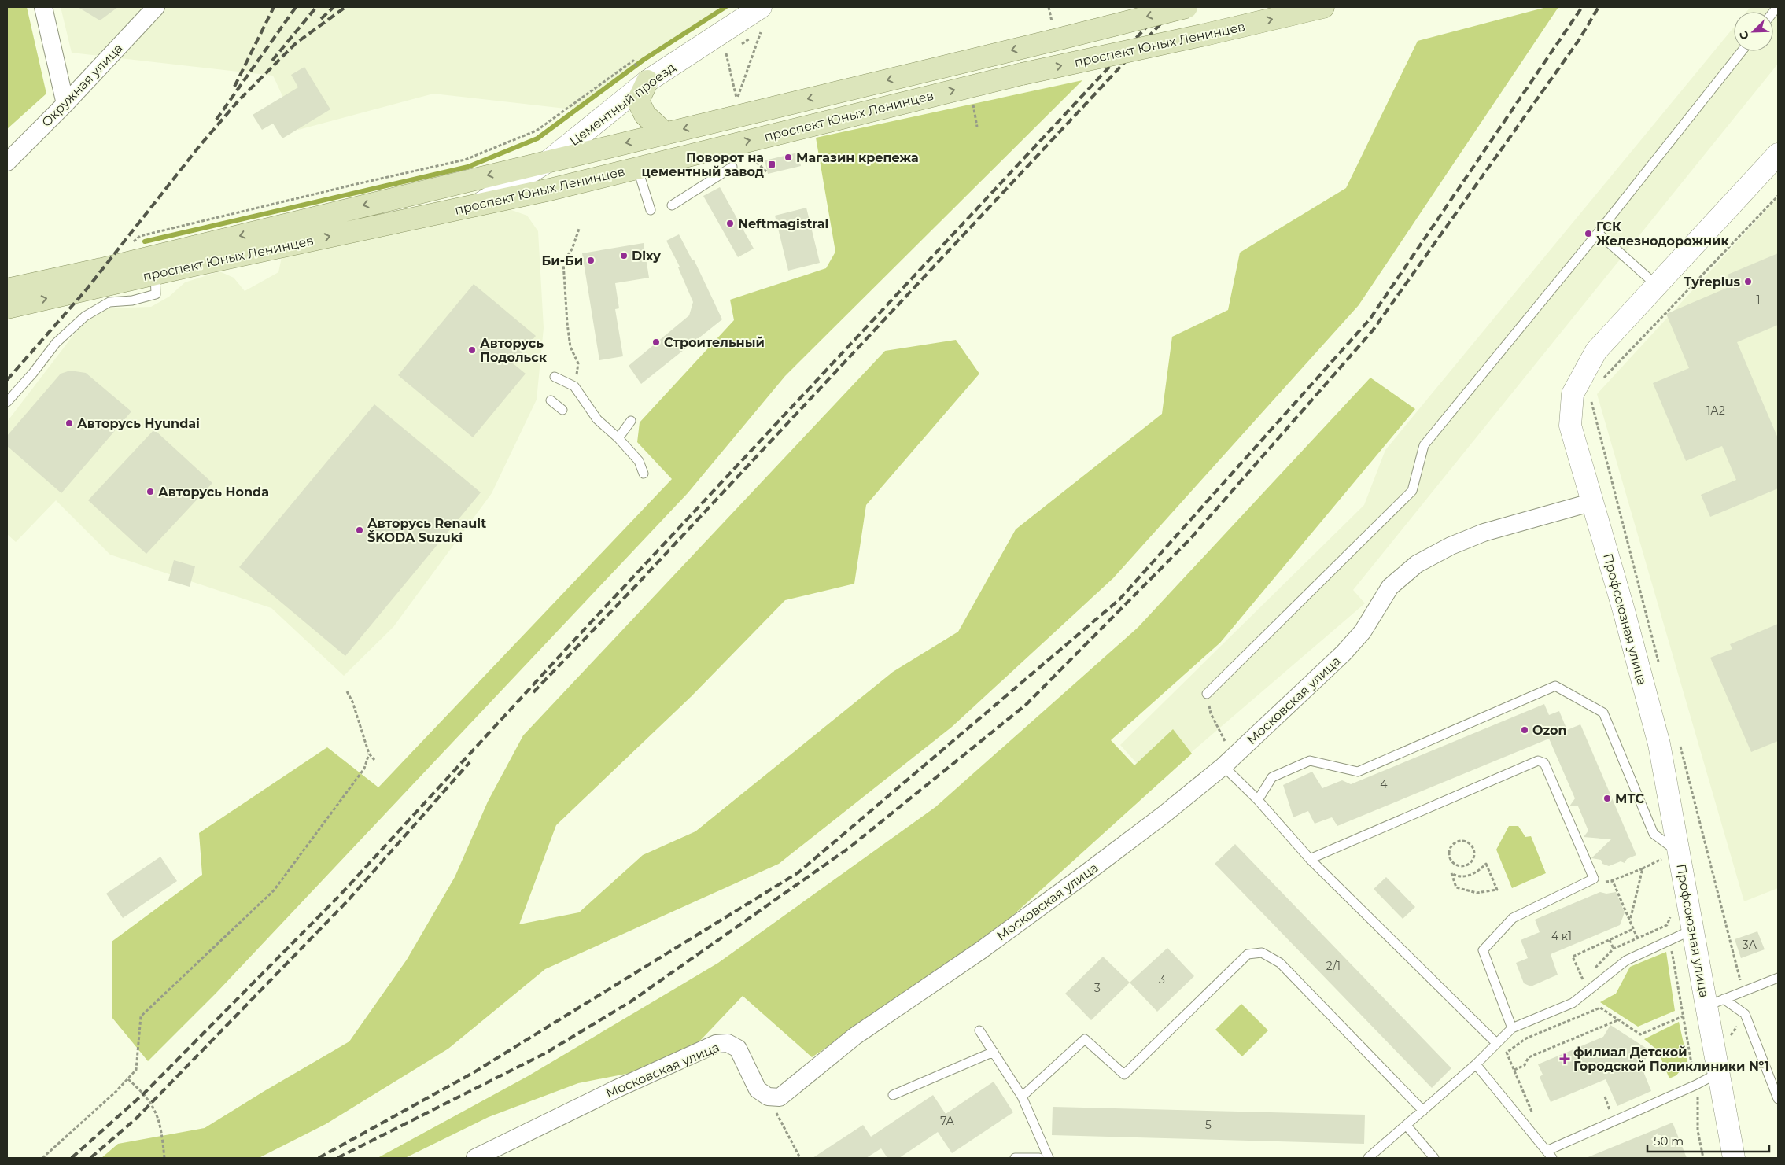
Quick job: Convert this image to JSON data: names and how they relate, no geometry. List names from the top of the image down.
{
  "streets": {
    "main road": ["проспект Юных Ленинцев", "Цементный проезд", "Профсоюзная улица"],
    "street": ["Окружная улица", "Московская улица"]
  },
  "crossings": [
    ["проспект Юных Ленинцев", "Цементный проезд"],
    ["Профсоюзная улица", "Московская улица"]
  ],
  "places": {
    "other": [
      "Магазин крепежа",
      "Neftmagistral",
      "ГСК Железнодорожник",
      "Dixy",
      "Би-Би",
      "Tyreplus",
      "Строительный",
      "Авторусь Подольск",
      "Авторусь Hyundai",
      "Авторусь Honda",
      "Авторусь Renault ŠKODA Suzuki",
      "Ozon",
      "МТС"
    ],
    "transit": ["Поворот на цементный завод"],
    "health": ["филиал Детской Городской Поликлиники №1"]
  },
  "house_numbers": [
    "1",
    "1А2",
    "4",
    "4 к1",
    "3А",
    "2/1",
    "3",
    "3",
    "7А",
    "5"
  ],
  "scale_bar": "50 m",
  "north": "bottom left"
}
